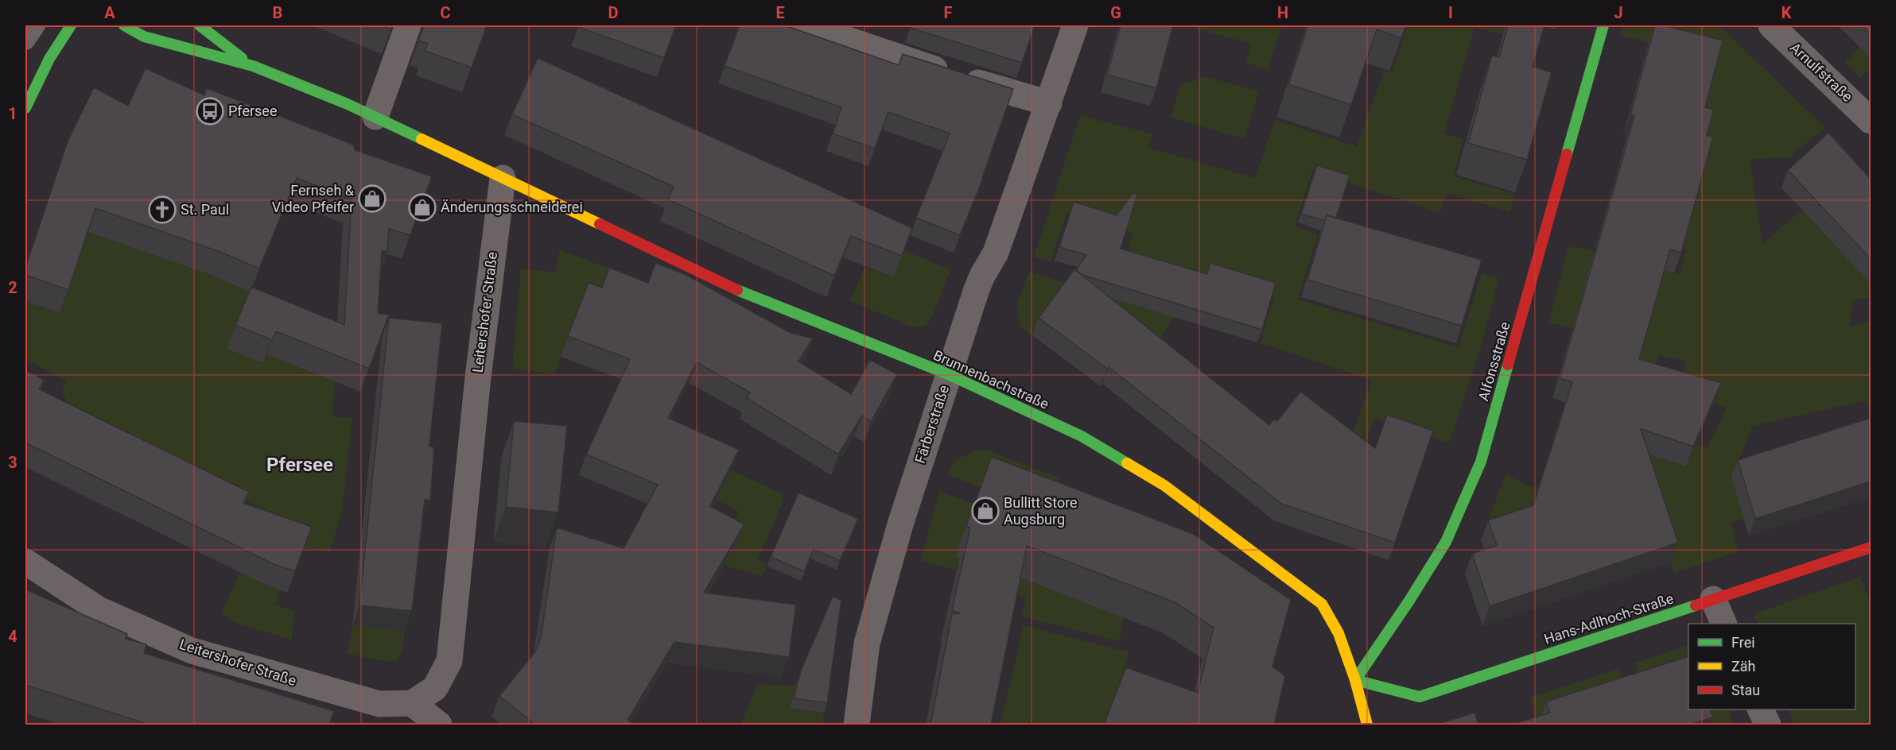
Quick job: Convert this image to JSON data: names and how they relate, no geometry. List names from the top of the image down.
{
  "streets": {
    "street": [
      "Arnulfstraße",
      "Leitershofer Straße",
      "Alfonsstraße",
      "Brunnenbachstraße",
      "Färberstraße",
      "Hans-Adlhoch-Straße"
    ]
  },
  "crossings": [
    ["Leitershofer Straße", "Brunnenbachstraße"],
    ["Alfonsstraße", "Brunnenbachstraße"],
    ["Alfonsstraße", "Hans-Adlhoch-Straße"],
    ["Brunnenbachstraße", "Färberstraße"],
    ["Brunnenbachstraße", "Hans-Adlhoch-Straße"]
  ],
  "districts": ["Pfersee"],
  "places": {
    "bus stop": ["Pfersee"],
    "shop": ["Fernseh & Video Pfeifer", "Änderungsschneiderei", "Bullitt Store Augsburg"],
    "church": ["St. Paul"]
  },
  "legend": ["Frei", "Zäh", "Stau"],
  "grid": {
    "columns": [
      "A",
      "B",
      "C",
      "D",
      "E",
      "F",
      "G",
      "H",
      "I",
      "J",
      "K"
    ],
    "rows": [
      "1",
      "2",
      "3",
      "4"
    ]
  }
}
